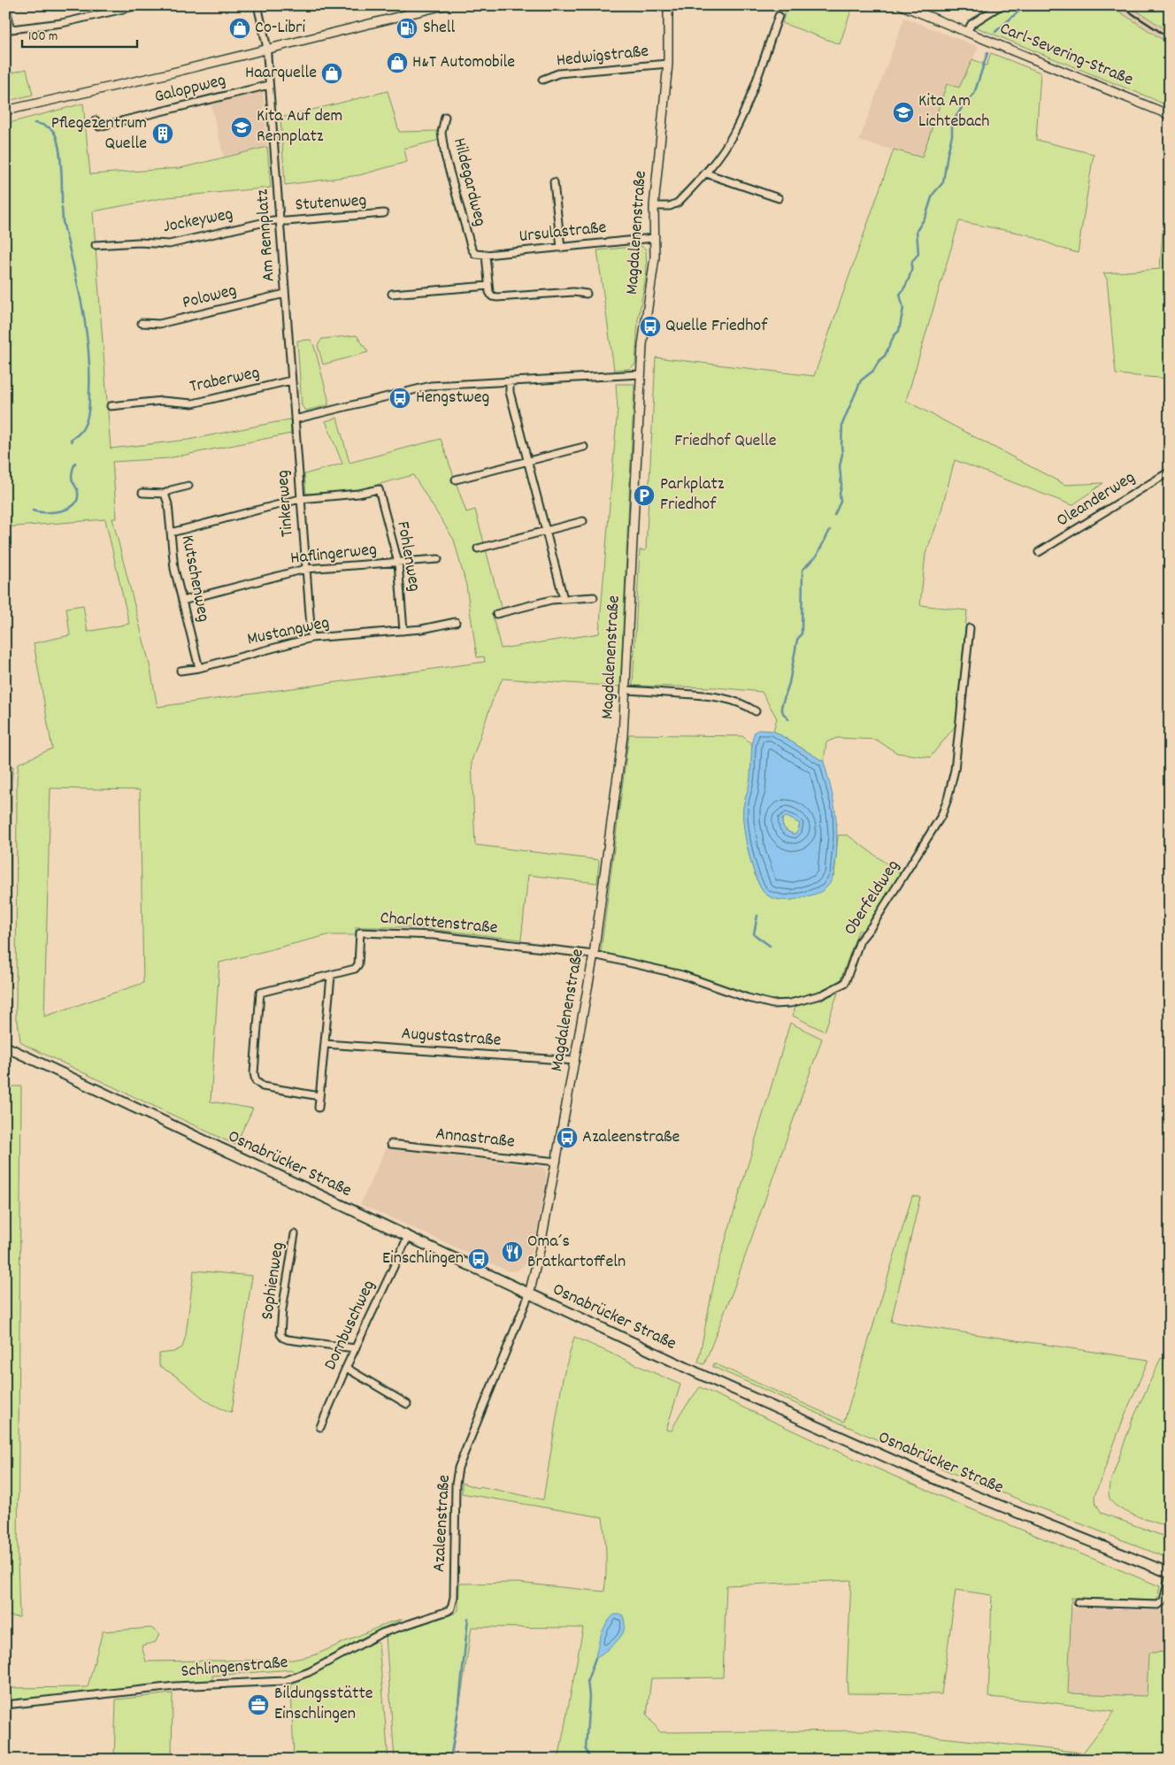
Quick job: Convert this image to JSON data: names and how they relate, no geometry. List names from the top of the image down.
{
  "streets": {
    "main road": ["Osnabrücker Straße"],
    "street": [
      "Carl-Severing-Straße",
      "Hedwigstraße",
      "Galoppweg",
      "Hildegardweg",
      "Stutenweg",
      "Jockeyweg",
      "Ursulastraße",
      "Magdalenenstraße",
      "Am Rennplatz",
      "Poloweg",
      "Traberweg",
      "Oleanderweg",
      "Tinkerweg",
      "Haflingerweg",
      "Fohlenweg",
      "Kutschenweg",
      "Mustangweg",
      "Oberfeldweg",
      "Charlottenstraße",
      "Augustastraße",
      "Annastraße",
      "Sophienweg",
      "Dornbuschweg",
      "Azaleenstraße",
      "Schlingenstraße"
    ]
  },
  "crossings": [
    ["Hedwigstraße", "Magdalenenstraße"],
    ["Galoppweg", "Am Rennplatz"],
    ["Hildegardweg", "Ursulastraße"],
    ["Stutenweg", "Jockeyweg"],
    ["Stutenweg", "Am Rennplatz"],
    ["Jockeyweg", "Am Rennplatz"],
    ["Ursulastraße", "Magdalenenstraße"],
    ["Magdalenenstraße", "Oberfeldweg"],
    ["Magdalenenstraße", "Charlottenstraße"],
    ["Magdalenenstraße", "Augustastraße"],
    ["Magdalenenstraße", "Annastraße"],
    ["Magdalenenstraße", "Osnabrücker Straße"],
    ["Magdalenenstraße", "Azaleenstraße"],
    ["Am Rennplatz", "Poloweg"],
    ["Am Rennplatz", "Traberweg"],
    ["Am Rennplatz", "Tinkerweg"],
    ["Tinkerweg", "Haflingerweg"],
    ["Tinkerweg", "Fohlenweg"],
    ["Tinkerweg", "Mustangweg"],
    ["Haflingerweg", "Fohlenweg"],
    ["Haflingerweg", "Kutschenweg"],
    ["Fohlenweg", "Mustangweg"],
    ["Kutschenweg", "Mustangweg"],
    ["Oberfeldweg", "Charlottenstraße"],
    ["Osnabrücker Straße", "Dornbuschweg"],
    ["Osnabrücker Straße", "Azaleenstraße"],
    ["Sophienweg", "Dornbuschweg"],
    ["Azaleenstraße", "Schlingenstraße"]
  ],
  "parks": ["Friedhof Quelle"],
  "places": {
    "shop": ["Co-Libri", "H&T Automobile", "Haarquelle"],
    "fuel station": ["Shell"],
    "school or university": ["Kita Am Lichtebach", "Kita Auf dem Rennplatz"],
    "building": ["Pflegezentrum Quelle"],
    "bus stop": [
      "Quelle Friedhof",
      "Hengstweg",
      "Azaleenstraße",
      "Einschlingen"
    ],
    "parking": ["Parkplatz Friedhof"],
    "restaurant": ["Oma´s Bratkartoffeln"],
    "office": ["Bildungsstätte Einschlingen"]
  },
  "scale_bar": "100 m"
}
